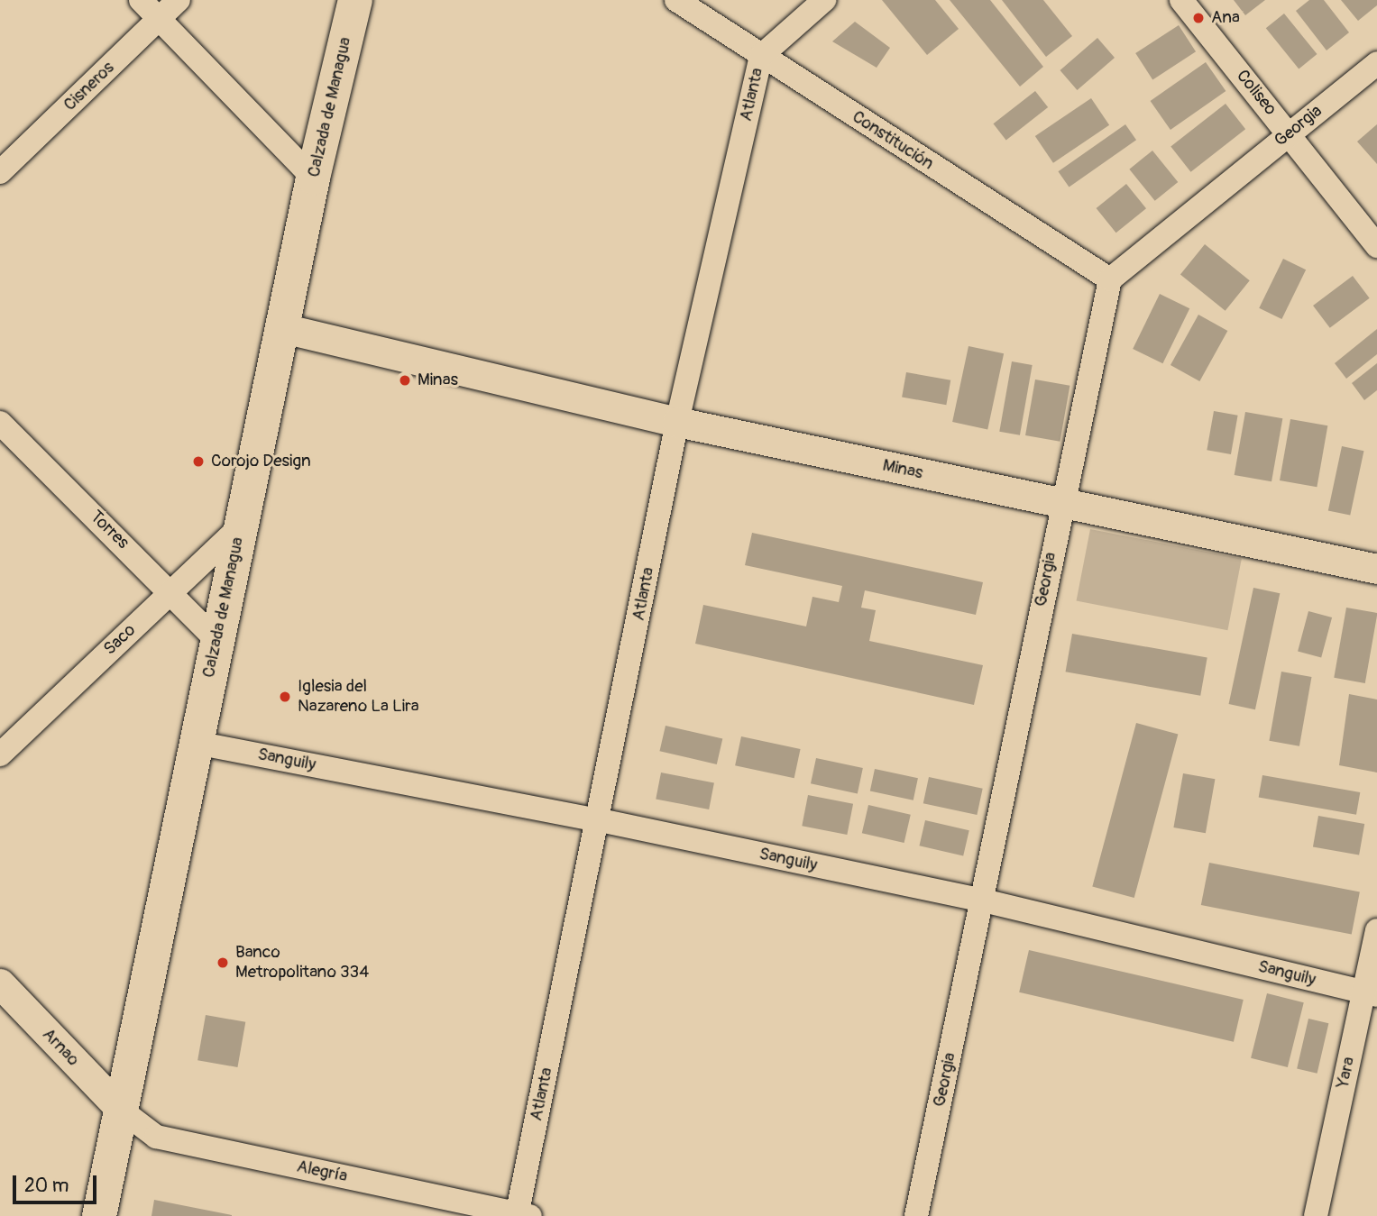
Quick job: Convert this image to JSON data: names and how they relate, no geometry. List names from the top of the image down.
{
  "streets": {
    "main road": ["Calzada de Managua"],
    "street": [
      "Cisneros",
      "Coliseo",
      "Atlanta",
      "Georgia",
      "Constitución",
      "Minas",
      "Torres",
      "Saco",
      "Sanguily",
      "Arnao",
      "Yara",
      "Alegría"
    ]
  },
  "crossings": [
    ["Coliseo", "Georgia"],
    ["Atlanta", "Constitución"],
    ["Atlanta", "Minas"],
    ["Atlanta", "Sanguily"],
    ["Atlanta", "Alegría"],
    ["Calzada de Managua", "Minas"],
    ["Calzada de Managua", "Torres"],
    ["Calzada de Managua", "Saco"],
    ["Calzada de Managua", "Sanguily"],
    ["Calzada de Managua", "Arnao"],
    ["Calzada de Managua", "Alegría"],
    ["Georgia", "Constitución"],
    ["Georgia", "Minas"],
    ["Georgia", "Sanguily"],
    ["Torres", "Saco"],
    ["Sanguily", "Yara"],
    ["Arnao", "Alegría"]
  ],
  "places": [
    "Ana",
    "Minas",
    "Corojo Design",
    "Iglesia del Nazareno La Lira",
    "Banco Metropolitano 334"
  ],
  "scale_bar": "20 m"
}
